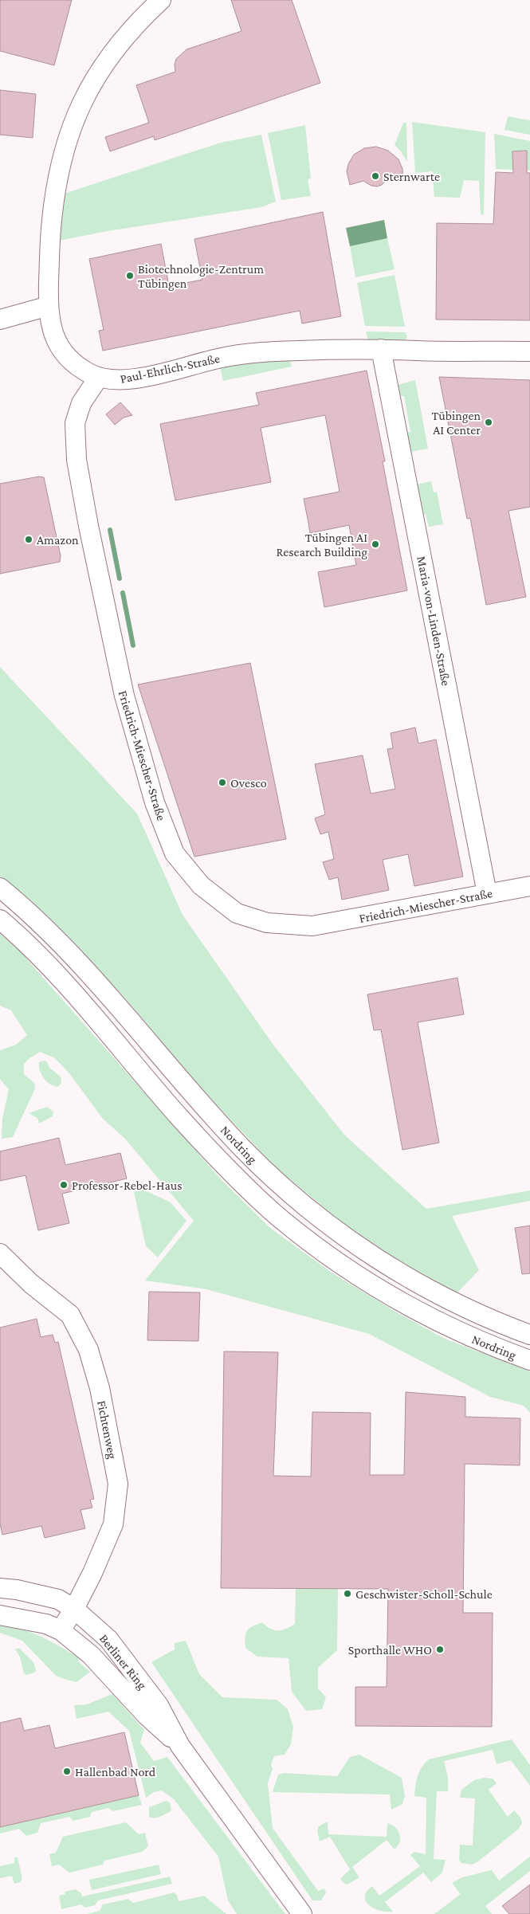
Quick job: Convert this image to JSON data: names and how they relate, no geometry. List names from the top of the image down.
{
  "streets": {
    "street": [
      "Paul-Ehrlich-Straße",
      "Maria-von-Linden-Straße",
      "Friedrich-Miescher-Straße",
      "Nordring",
      "Fichtenweg",
      "Berliner Ring"
    ]
  },
  "crossings": [
    ["Paul-Ehrlich-Straße", "Maria-von-Linden-Straße"],
    ["Paul-Ehrlich-Straße", "Friedrich-Miescher-Straße"],
    ["Maria-von-Linden-Straße", "Friedrich-Miescher-Straße"],
    ["Fichtenweg", "Berliner Ring"]
  ],
  "places": [
    "Sternwarte",
    "Biotechnologie-Zentrum Tübingen",
    "Tübingen AI Center",
    "Amazon",
    "Tübingen AI Research Building",
    "Ovesco",
    "Professor-Rebel-Haus",
    "Geschwister-Scholl-Schule",
    "Sporthalle WHO",
    "Hallenbad Nord"
  ]
}
